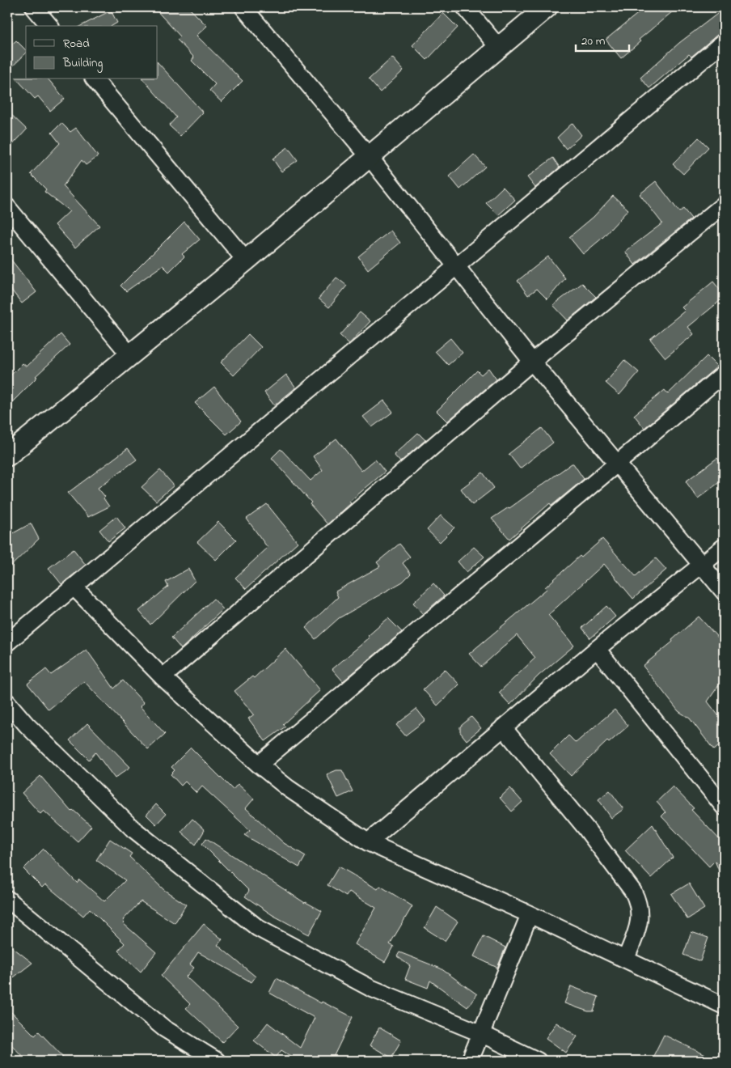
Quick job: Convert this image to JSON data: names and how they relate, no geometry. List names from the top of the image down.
{
  "legend": ["Road", "Building"],
  "scale_bar": "20 m"
}
